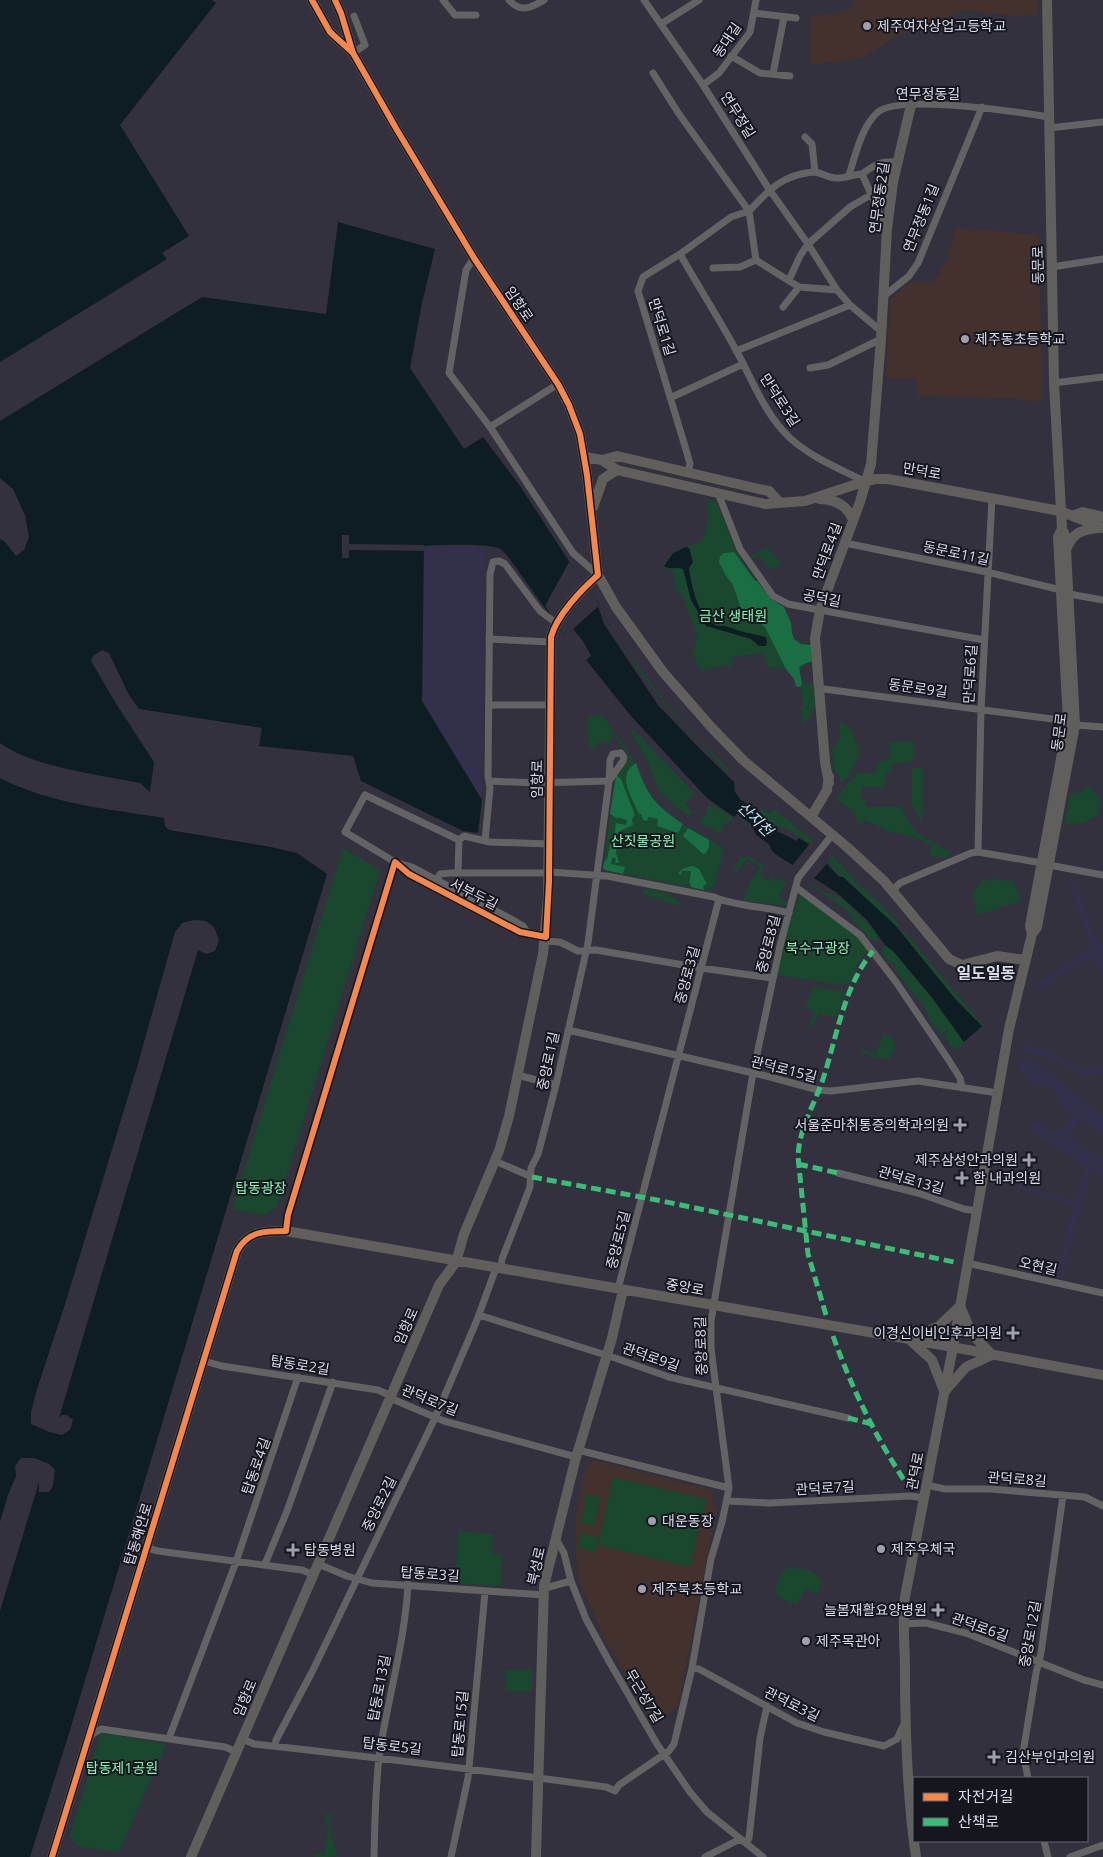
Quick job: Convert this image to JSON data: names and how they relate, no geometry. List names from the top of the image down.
{
  "streets": {
    "main road": [
      "연무정동2길",
      "동문로",
      "임항로",
      "만덕로",
      "만덕로4길",
      "중앙로",
      "관덕로",
      "탑동해안로",
      "북성로"
    ],
    "street": [
      "동대길",
      "연무정동길",
      "연무정길",
      "연무정동1길",
      "만덕로1길",
      "만덕로3길",
      "동문로11길",
      "공덕길",
      "만덕로6길",
      "동문로9길",
      "서부두길",
      "중앙로8길",
      "중앙로3길",
      "중앙로1길",
      "관덕로15길",
      "관덕로13길",
      "중앙로5길",
      "오현길",
      "관덕로9길",
      "탑동로2길",
      "관덕로7길",
      "탑동로4길",
      "관덕로8길",
      "중앙로2길",
      "탑동로3길",
      "관덕로6길",
      "중앙로12길",
      "탑동로13길",
      "무근성7길",
      "관덕로3길",
      "탑동로15길",
      "탑동로5길"
    ]
  },
  "crossings": [
    ["동대길", "연무정길"],
    ["연무정동길", "연무정동2길"],
    ["연무정동길", "연무정동1길"],
    ["연무정동길", "동문로"],
    ["연무정동2길", "연무정동1길"],
    ["동문로", "만덕로"],
    ["동문로", "동문로11길"],
    ["동문로", "동문로9길"],
    ["동문로", "관덕로15길"],
    ["동문로", "관덕로"],
    ["임항로", "만덕로"],
    ["임항로", "서부두길"],
    ["임항로", "중앙로1길"],
    ["임항로", "중앙로"],
    ["임항로", "탑동로2길"],
    ["임항로", "관덕로7길"],
    ["임항로", "탑동로3길"],
    ["임항로", "탑동로5길"],
    ["만덕로1길", "만덕로3길"],
    ["만덕로1길", "만덕로"],
    ["만덕로3길", "만덕로"],
    ["만덕로3길", "만덕로4길"],
    ["만덕로", "만덕로4길"],
    ["만덕로", "공덕길"],
    ["만덕로", "만덕로6길"],
    ["만덕로4길", "동문로11길"],
    ["만덕로4길", "공덕길"],
    ["만덕로4길", "동문로9길"],
    ["동문로11길", "만덕로6길"],
    ["공덕길", "만덕로6길"],
    ["만덕로6길", "동문로9길"],
    ["서부두길", "중앙로8길"],
    ["서부두길", "중앙로3길"],
    ["서부두길", "중앙로1길"],
    ["중앙로8길", "관덕로15길"],
    ["중앙로8길", "중앙로"],
    ["중앙로8길", "관덕로9길"],
    ["중앙로8길", "관덕로7길"],
    ["중앙로8길", "무근성7길"],
    ["중앙로8길", "관덕로3길"],
    ["중앙로8길", "탑동로5길"],
    ["중앙로3길", "관덕로15길"],
    ["중앙로3길", "중앙로5길"],
    ["중앙로1길", "관덕로15길"],
    ["관덕로15길", "관덕로"],
    ["관덕로13길", "관덕로"],
    ["중앙로5길", "중앙로"],
    ["중앙로5길", "북성로"],
    ["오현길", "관덕로"],
    ["중앙로", "관덕로"],
    ["중앙로", "중앙로2길"],
    ["중앙로", "탑동해안로"],
    ["중앙로", "북성로"],
    ["관덕로9길", "중앙로2길"],
    ["관덕로9길", "북성로"],
    ["탑동로2길", "관덕로7길"],
    ["탑동로2길", "탑동로4길"],
    ["탑동로2길", "탑동해안로"],
    ["관덕로7길", "관덕로"],
    ["관덕로7길", "중앙로2길"],
    ["관덕로7길", "북성로"],
    ["관덕로", "관덕로8길"],
    ["관덕로", "관덕로6길"],
    ["관덕로", "관덕로3길"],
    ["관덕로8길", "중앙로12길"],
    ["중앙로2길", "탑동로3길"],
    ["중앙로2길", "탑동로5길"],
    ["북성로", "탑동로3길"],
    ["북성로", "무근성7길"],
    ["북성로", "탑동로5길"],
    ["탑동로3길", "탑동로13길"],
    ["탑동로3길", "무근성7길"],
    ["탑동로3길", "탑동로15길"],
    ["관덕로6길", "중앙로12길"],
    ["탑동로13길", "탑동로5길"],
    ["무근성7길", "탑동로5길"],
    ["탑동로15길", "탑동로5길"]
  ],
  "districts": ["일도일동"],
  "water": ["산지천"],
  "parks": [
    "금산 생태원",
    "산짓물공원",
    "북수구광장",
    "탑동광장",
    "탑동제1공원"
  ],
  "places": {
    "other": [
      "제주여자상업고등학교",
      "제주동초등학교",
      "대운동장",
      "제주우체국",
      "제주북초등학교",
      "제주목관아"
    ],
    "health": [
      "서울준마취통증의학과의원",
      "제주삼성안과의원",
      "함 내과의원",
      "이경신이비인후과의원",
      "탑동병원",
      "늘봄재활요양병원",
      "김산부인과의원"
    ]
  },
  "legend": ["자전거길", "산책로"]
}
